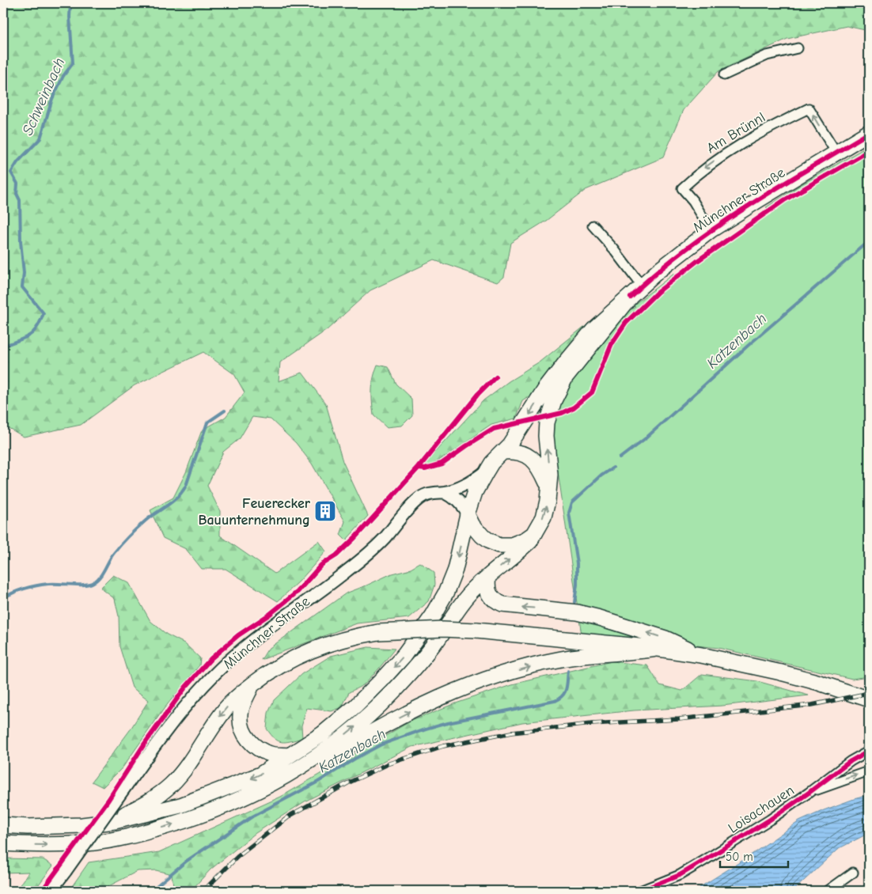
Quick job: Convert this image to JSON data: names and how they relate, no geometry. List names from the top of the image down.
{
  "streets": {
    "main road": ["Münchner Straße"],
    "street": ["Am Brünnl", "Loisachauen"]
  },
  "crossings": [
    ["Am Brünnl", "Münchner Straße"]
  ],
  "water": ["Schweinbach", "Katzenbach"],
  "places": {
    "building": ["Feuerecker Bauunternehmung"]
  },
  "scale_bar": "50 m"
}
